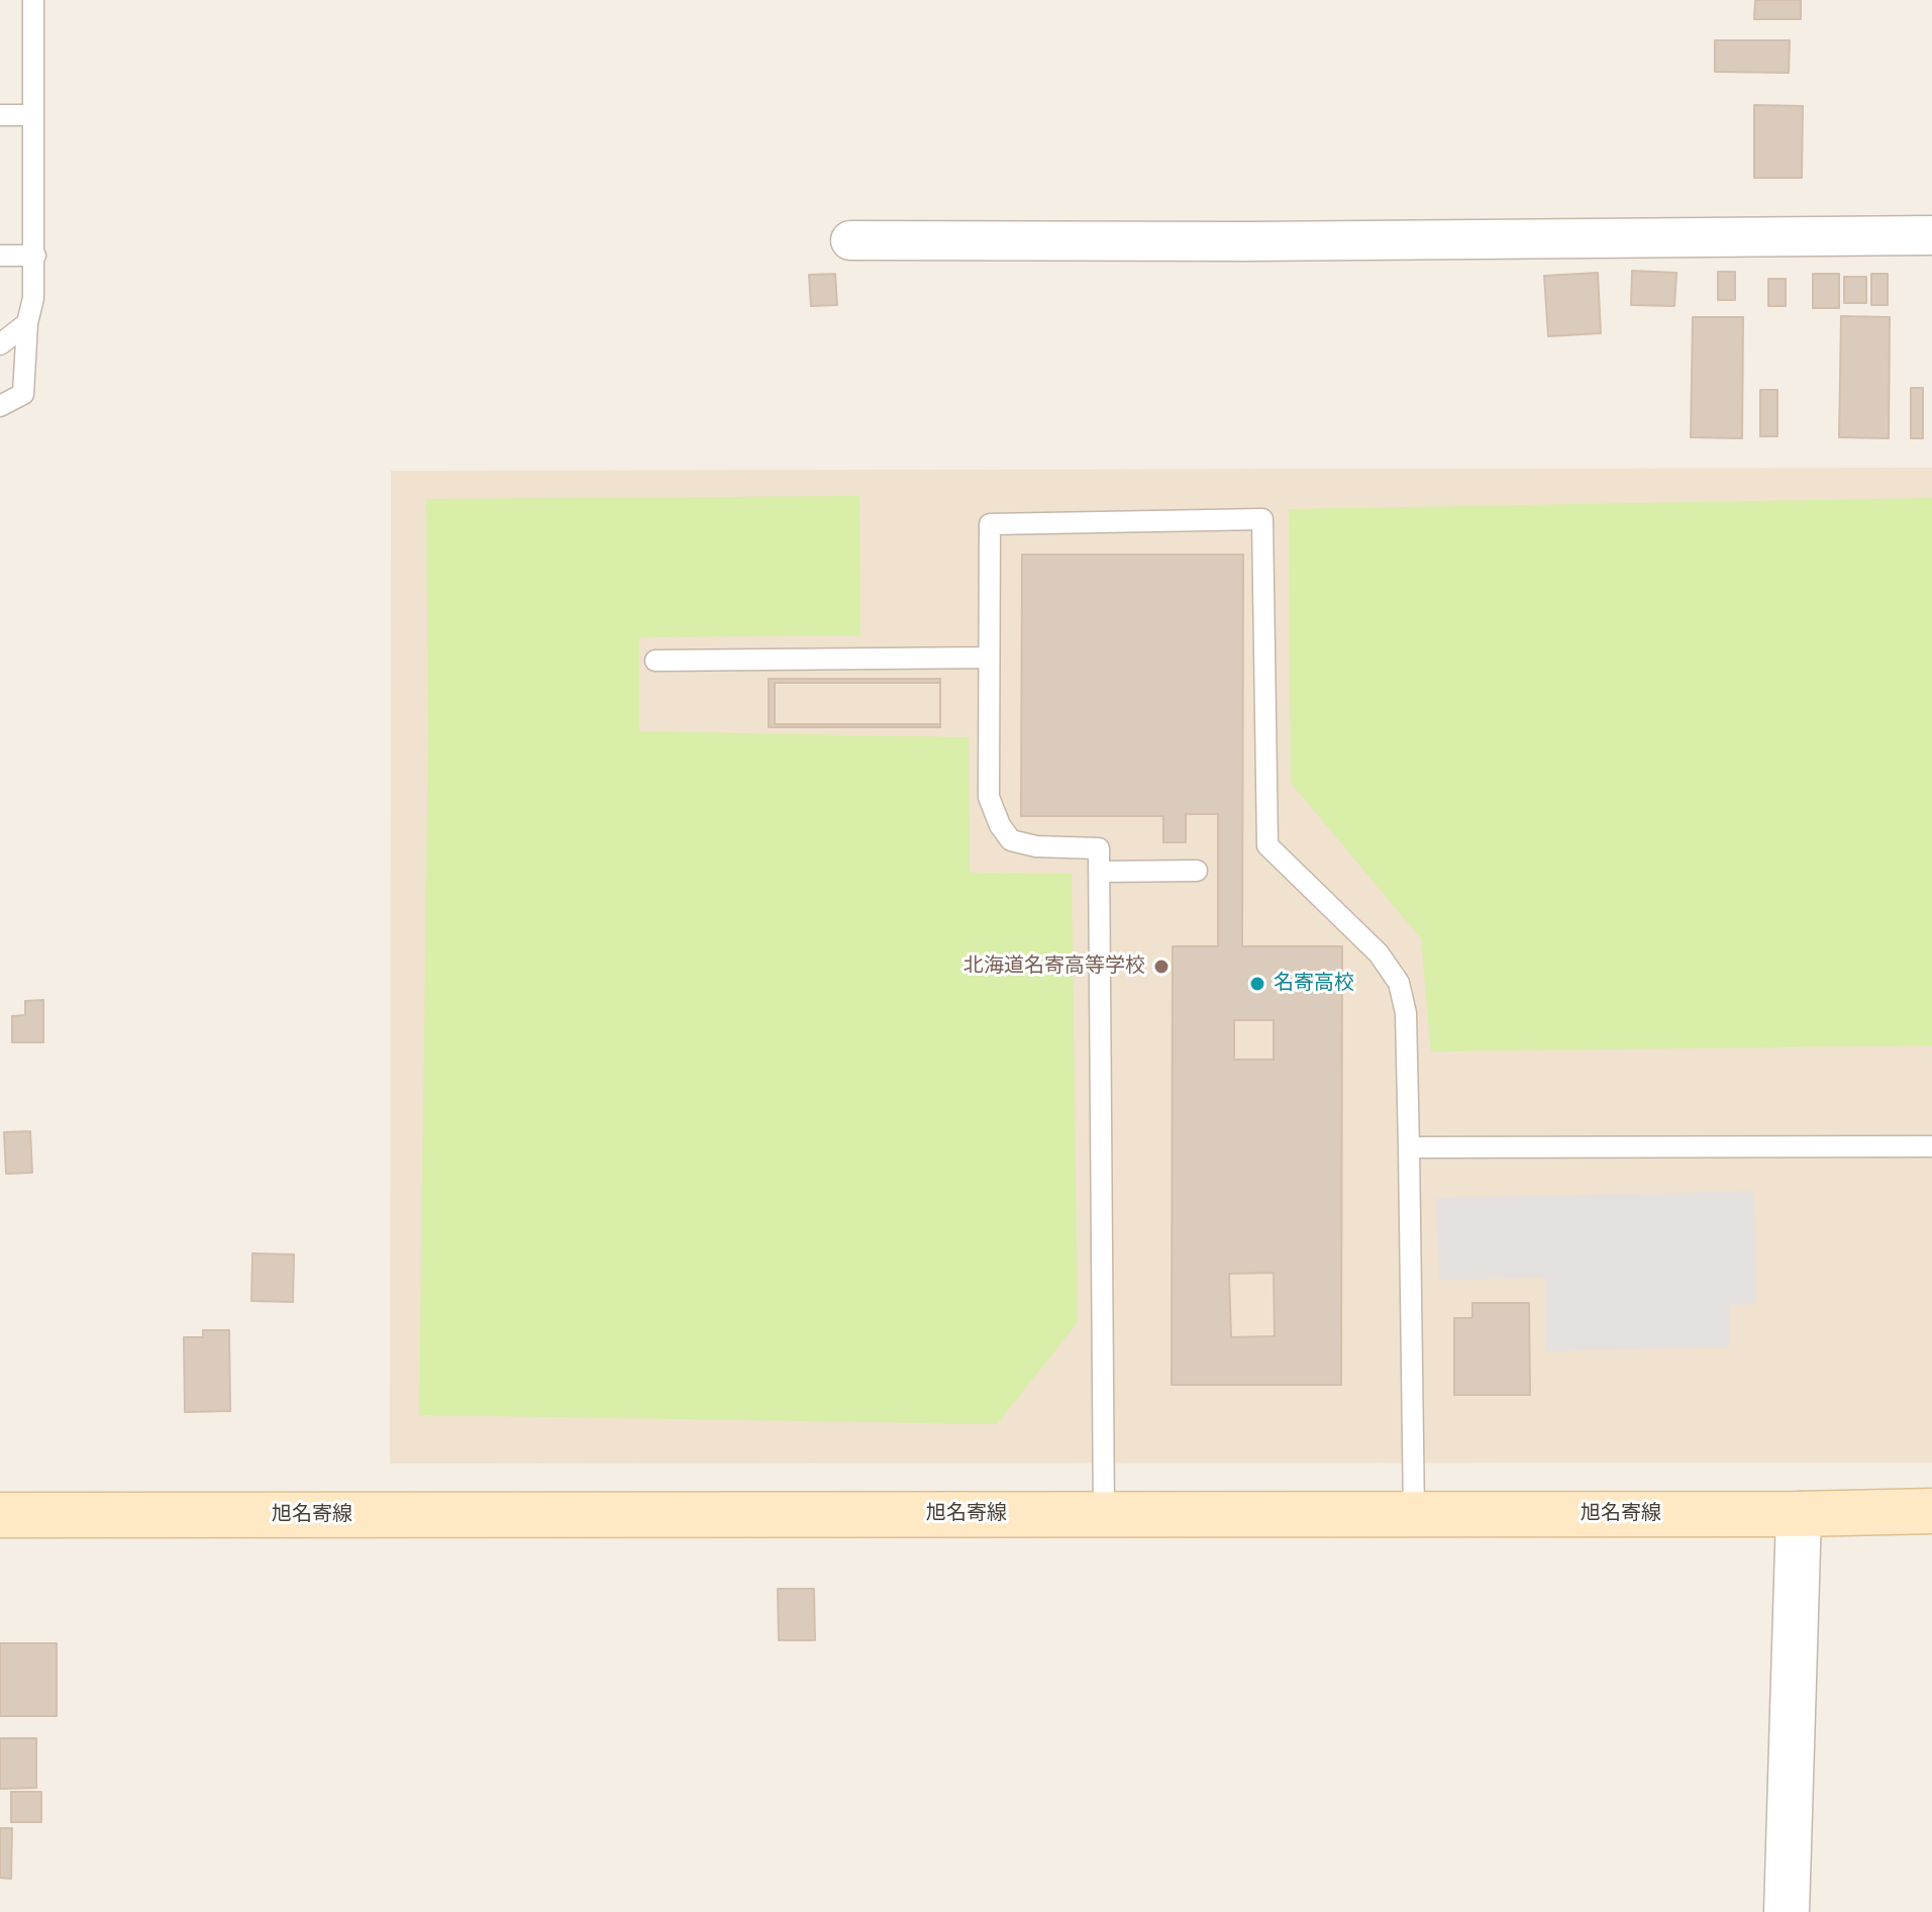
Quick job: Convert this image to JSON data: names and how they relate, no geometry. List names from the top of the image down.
{
  "streets": {
    "main road": ["旭名寄線"]
  },
  "places": ["北海道名寄高等学校", "名寄高校"]
}
